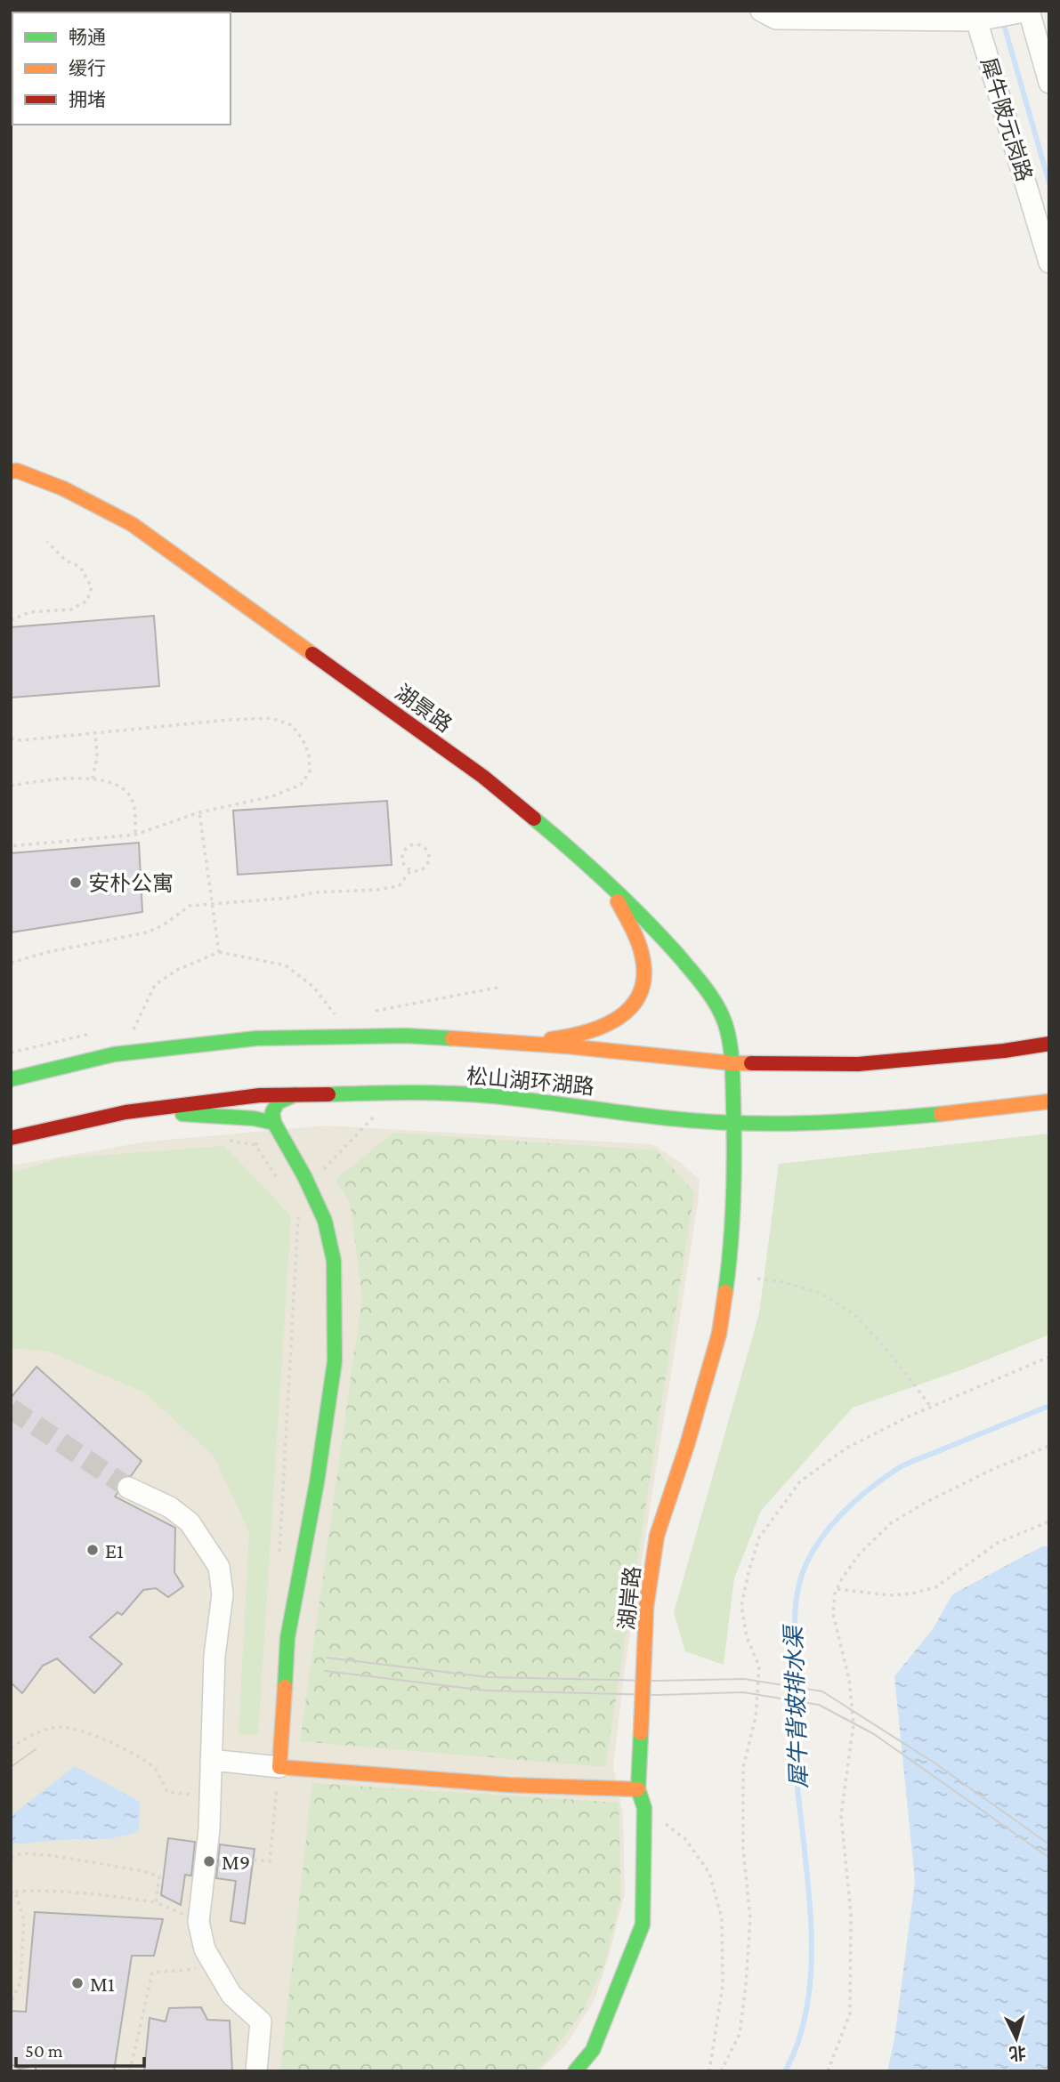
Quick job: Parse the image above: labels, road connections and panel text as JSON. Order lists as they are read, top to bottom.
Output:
{
  "streets": {
    "main road": ["湖景路", "松山湖环湖路", "湖岸路"],
    "street": ["犀牛陂元岗路"]
  },
  "crossings": [
    ["湖景路", "松山湖环湖路"],
    ["湖景路", "湖岸路"],
    ["松山湖环湖路", "湖岸路"]
  ],
  "water": ["犀牛背坡排水渠"],
  "places": [
    "安朴公寓",
    "E1",
    "M9",
    "M1"
  ],
  "legend": ["畅通", "缓行", "拥堵"],
  "scale_bar": "50 m",
  "north": "bottom"
}
